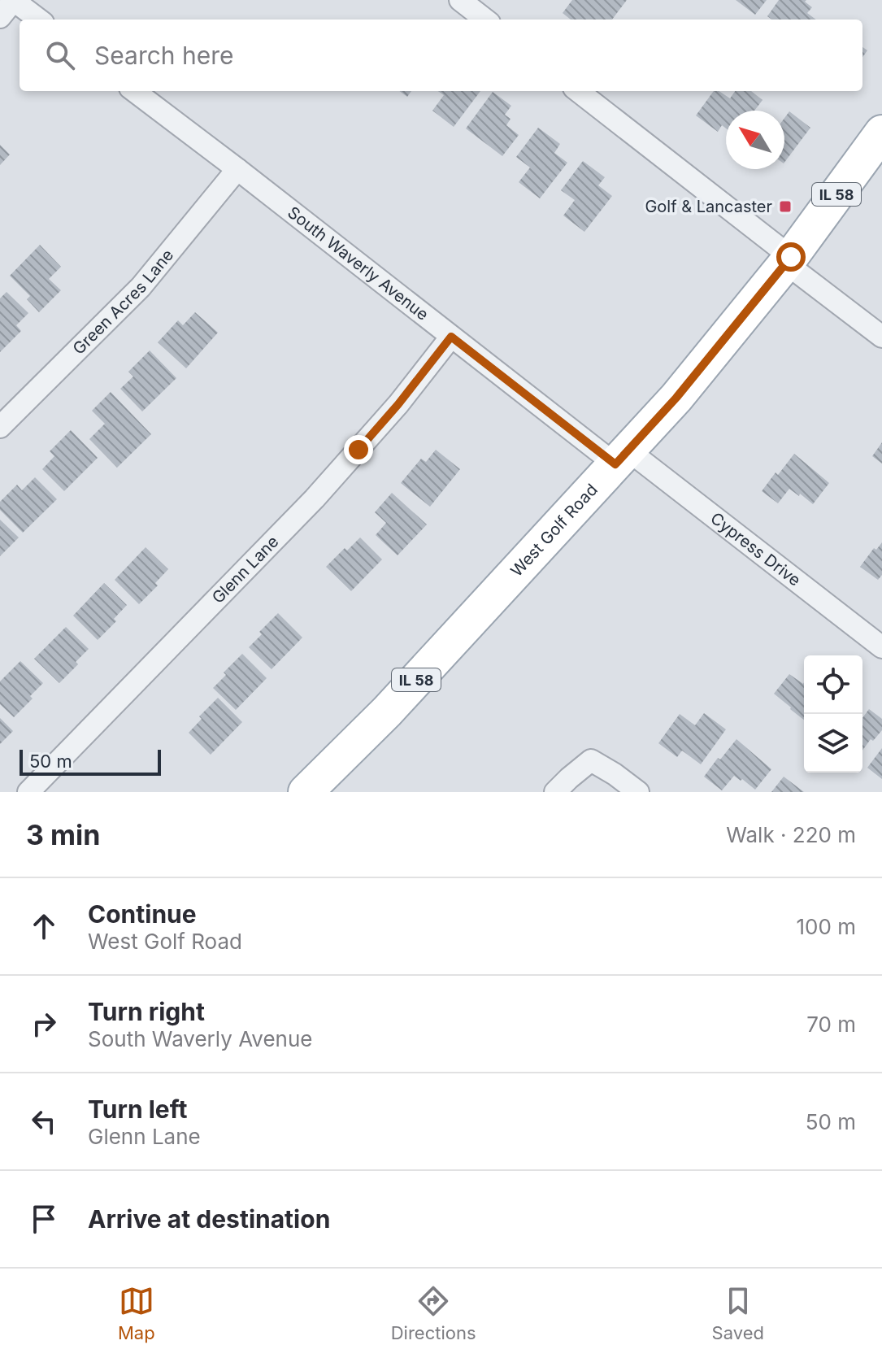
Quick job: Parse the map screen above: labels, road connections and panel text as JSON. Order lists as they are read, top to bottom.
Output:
{
  "streets": {
    "main road": ["IL 58", "West Golf Road"],
    "street": [
      "South Waverly Avenue",
      "Green Acres Lane",
      "Cypress Drive",
      "Glenn Lane"
    ]
  },
  "crossings": [
    ["South Waverly Avenue", "Green Acres Lane"],
    ["South Waverly Avenue", "West Golf Road"],
    ["South Waverly Avenue", "Cypress Drive"],
    ["South Waverly Avenue", "Glenn Lane"],
    ["West Golf Road", "Cypress Drive"]
  ],
  "places": {
    "transit": ["Golf & Lancaster"]
  },
  "scale_bar": "50 m",
  "north": "top left",
  "page": {
    "search": "Search here",
    "scale": "50 m",
    "heading": ["3 min", "Walk · 220 m"],
    "list": [
      ["Continue", "West Golf Road", "100 m"],
      ["Turn right", "South Waverly Avenue", "70 m"],
      ["Turn left", "Glenn Lane", "50 m"],
      "Arrive at destination"
    ],
    "nav": ["Map", "Directions", "Saved"]
  }
}
